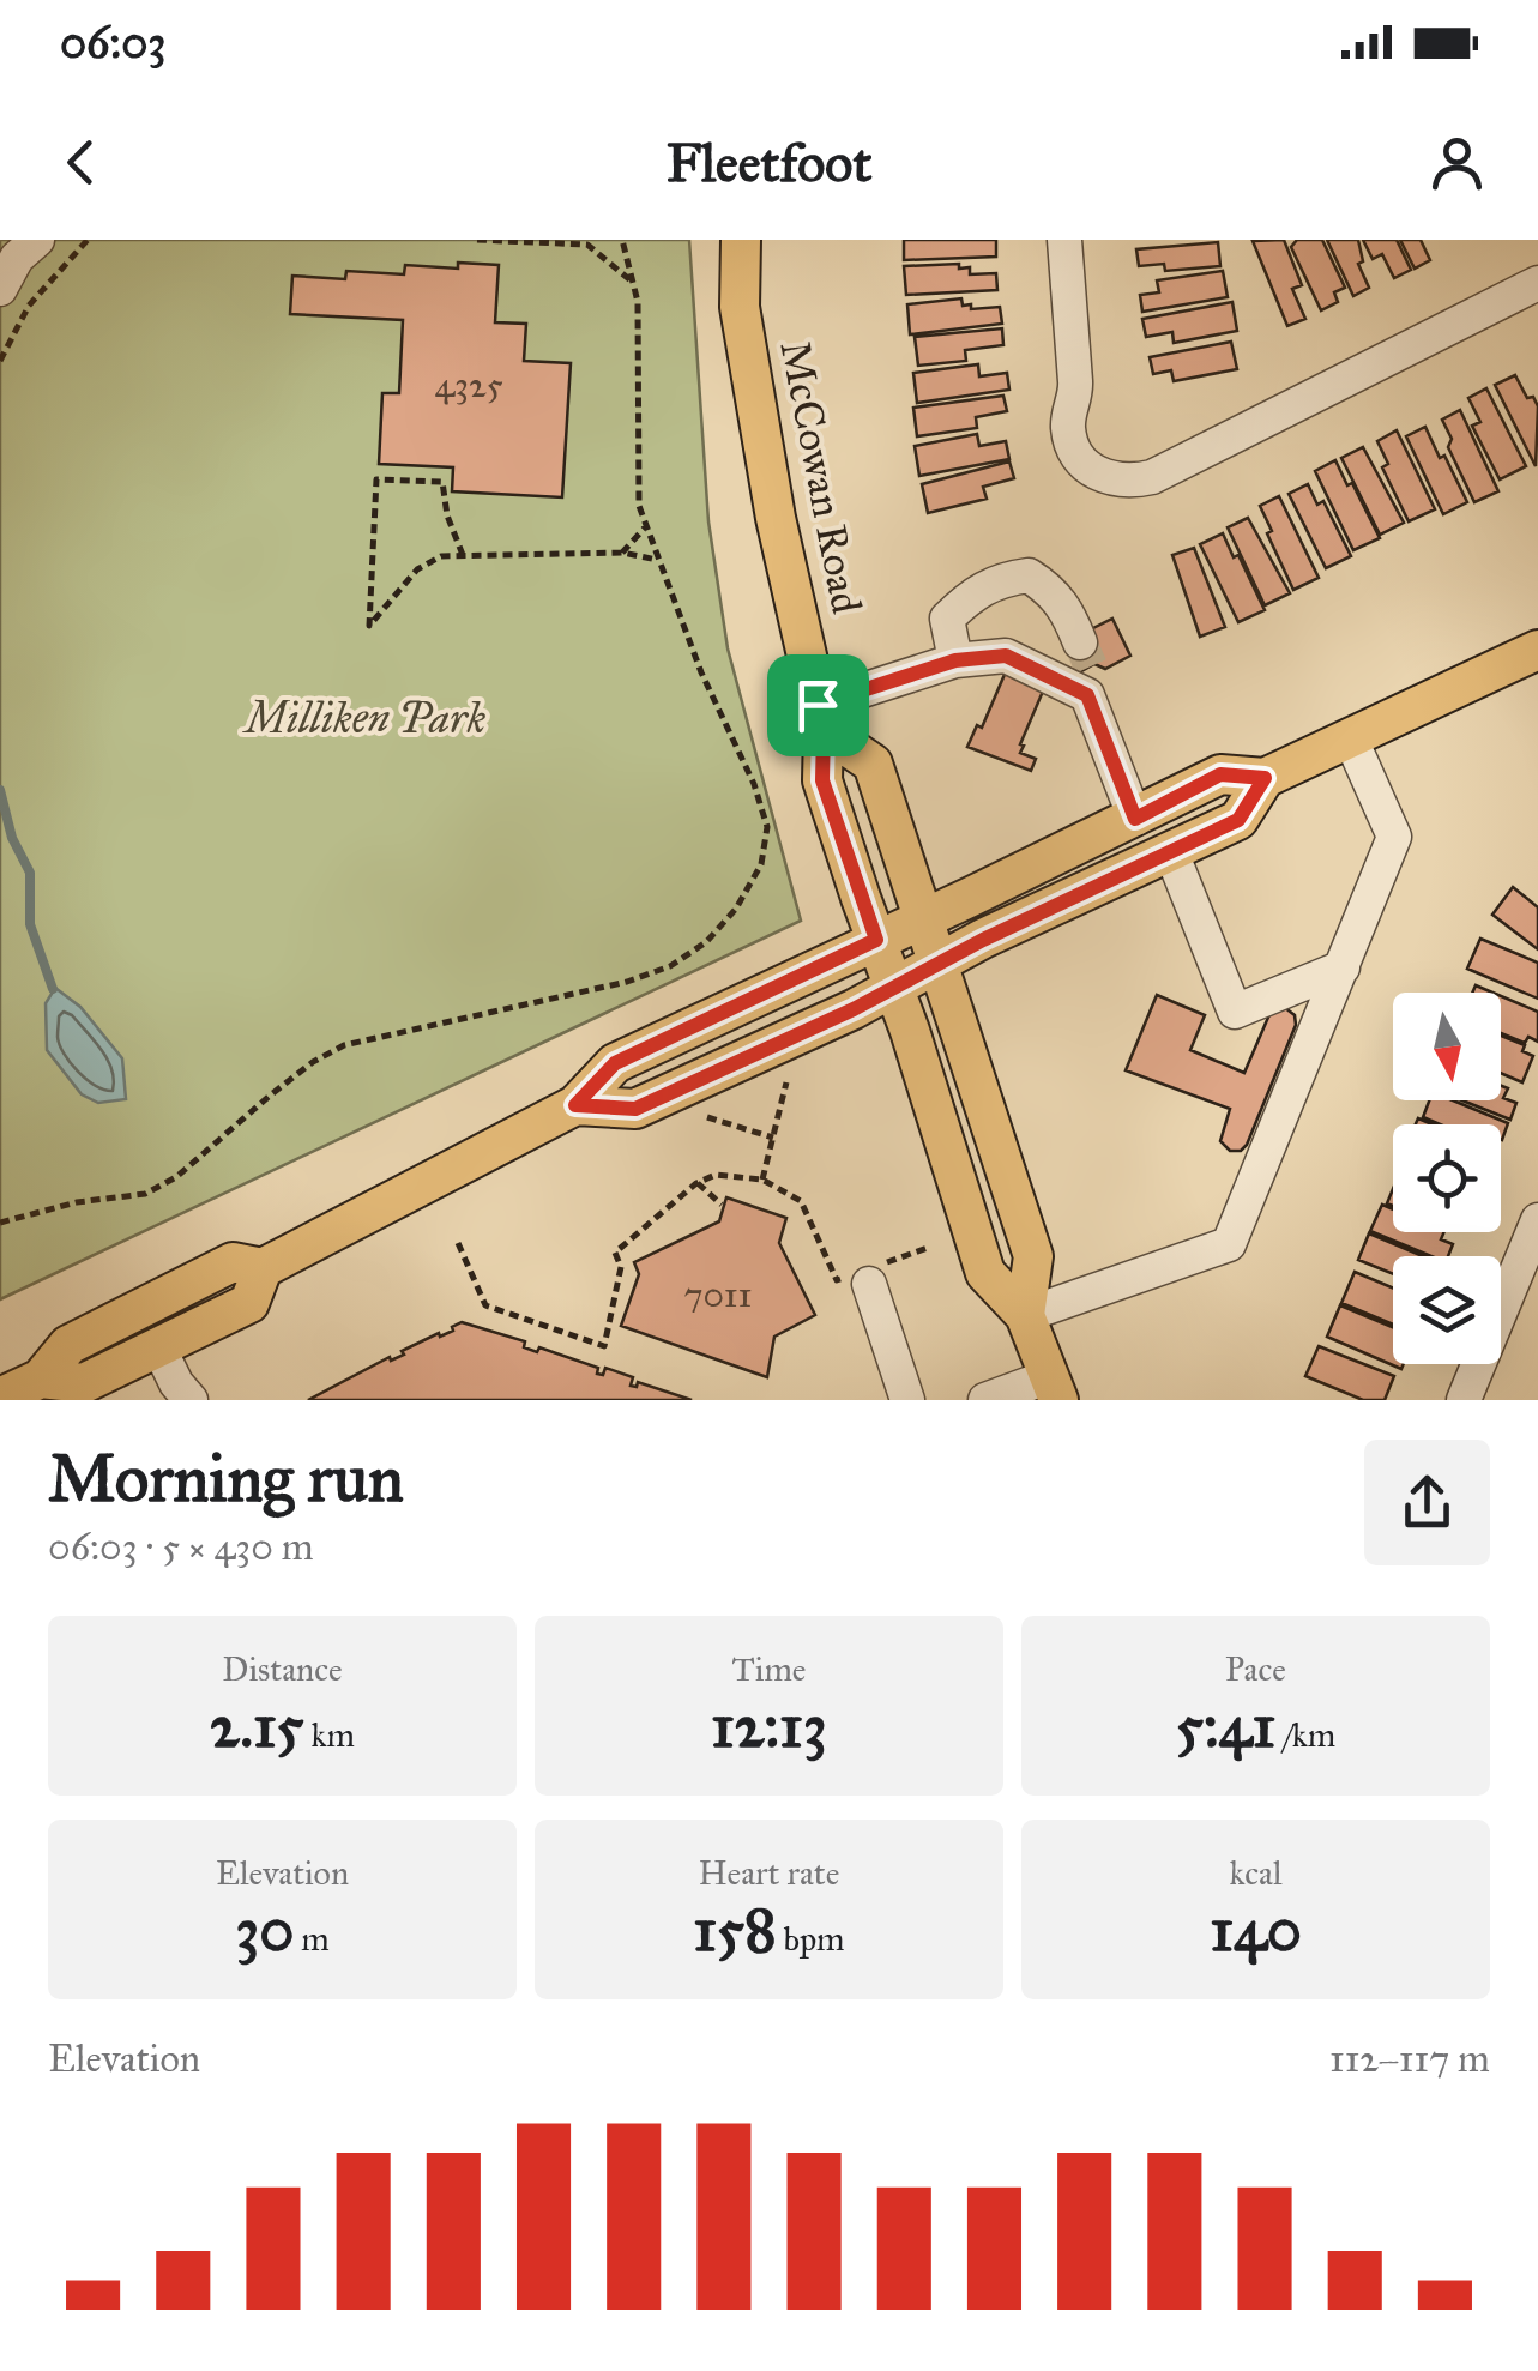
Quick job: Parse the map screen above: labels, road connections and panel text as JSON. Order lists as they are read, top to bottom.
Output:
{
  "streets": {
    "main road": ["McCowan Road"]
  },
  "parks": ["Milliken Park"],
  "house_numbers": ["4325", "7011"],
  "north": "bottom",
  "page": {
    "status": "06:03",
    "header": "Fleetfoot",
    "heading": ["Morning run", "06:03 · 5 × 430 m"],
    "stats": [
      ["Distance", "2.15 km"],
      ["Time", "12:13"],
      ["Pace", "5:41 /km"],
      ["Elevation", "30 m"],
      ["Heart rate", "158 bpm"],
      ["kcal", "140"]
    ],
    "chart": ["Elevation", "112–117 m"]
  }
}
